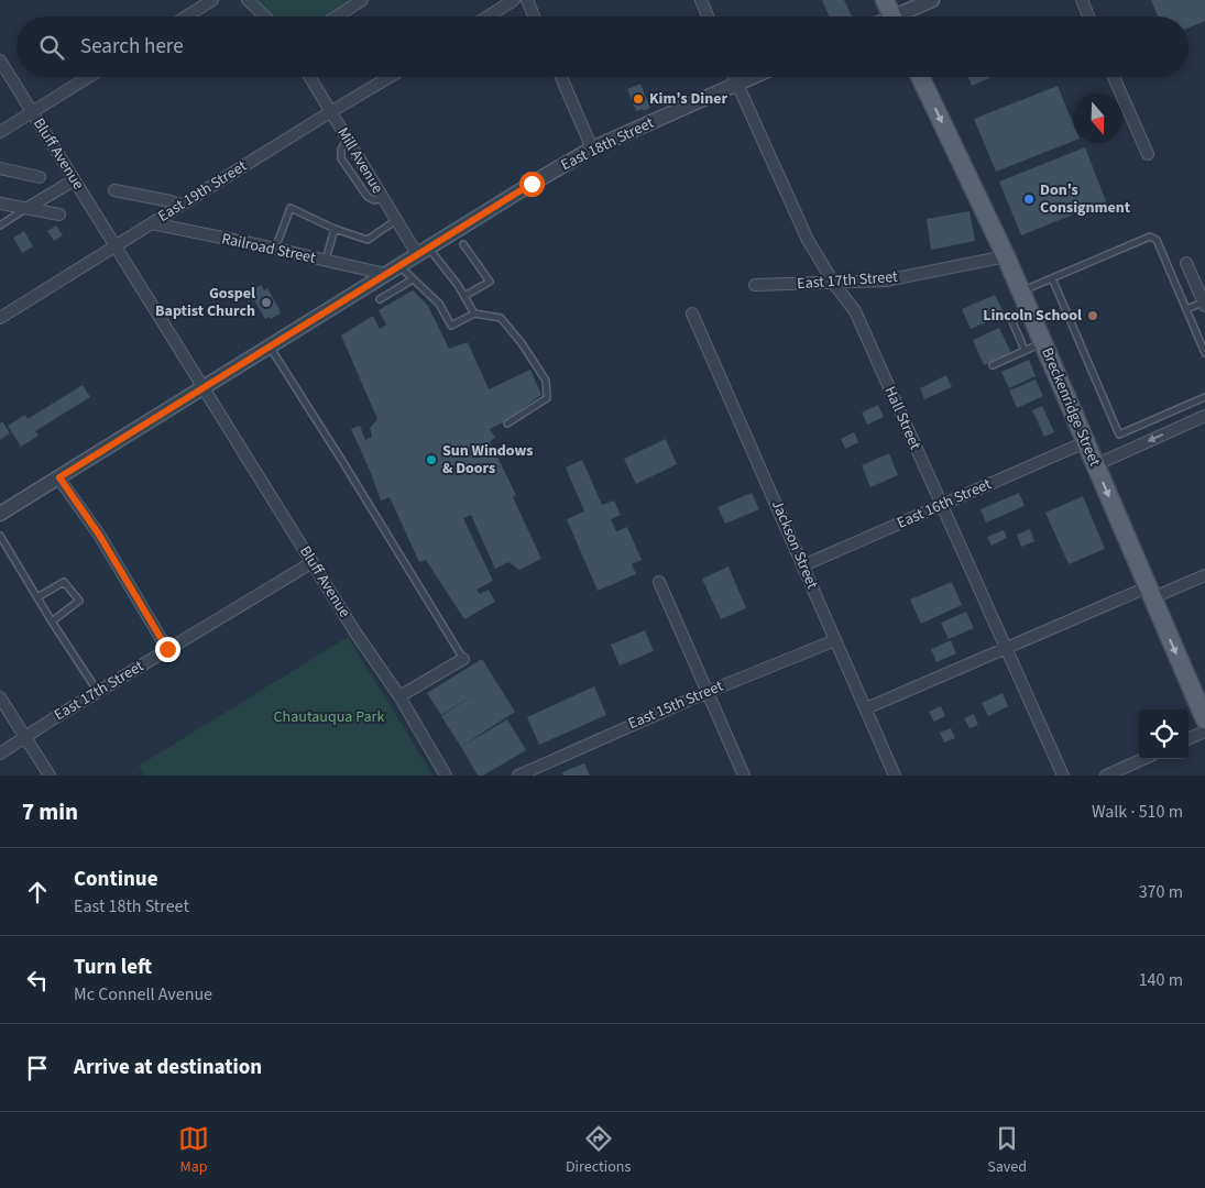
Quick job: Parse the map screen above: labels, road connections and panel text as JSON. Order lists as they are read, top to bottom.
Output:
{
  "streets": {
    "main road": ["Breckenridge Street"],
    "street": [
      "East 18th Street",
      "Bluff Avenue",
      "Mill Avenue",
      "East 19th Street",
      "Railroad Street",
      "East 17th Street",
      "Hall Street",
      "East 16th Street",
      "Jackson Street",
      "East 15th Street"
    ]
  },
  "crossings": [
    ["East 18th Street", "Bluff Avenue"],
    ["East 18th Street", "Mill Avenue"],
    ["East 18th Street", "Railroad Street"],
    ["East 18th Street", "Hall Street"],
    ["Bluff Avenue", "East 19th Street"],
    ["Bluff Avenue", "East 17th Street"],
    ["Mill Avenue", "East 19th Street"],
    ["East 19th Street", "Railroad Street"],
    ["East 17th Street", "Breckenridge Street"],
    ["East 17th Street", "Hall Street"],
    ["Breckenridge Street", "East 16th Street"],
    ["Hall Street", "East 16th Street"],
    ["East 16th Street", "Jackson Street"],
    ["Jackson Street", "East 15th Street"]
  ],
  "one_way": ["Breckenridge Street"],
  "parks": ["Chautauqua Park"],
  "places": [
    "Kim's Diner",
    "Don's Consignment",
    "Gospel Baptist Church",
    "Lincoln School",
    "Sun Windows & Doors"
  ],
  "north": "bottom",
  "page": {
    "search": "Search here",
    "heading": ["7 min", "Walk · 510 m"],
    "list": [
      ["Continue", "East 18th Street", "370 m"],
      ["Turn left", "Mc Connell Avenue", "140 m"],
      "Arrive at destination"
    ],
    "nav": ["Map", "Directions", "Saved"]
  }
}
